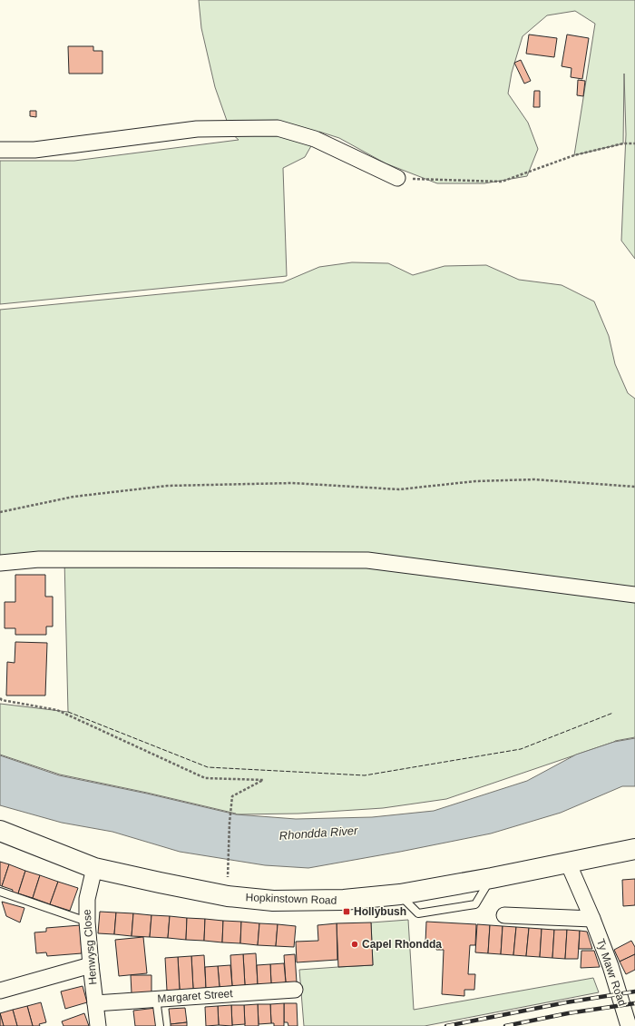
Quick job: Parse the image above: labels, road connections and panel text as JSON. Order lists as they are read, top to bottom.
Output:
{
  "streets": {
    "main road": ["Hopkinstown Road"],
    "street": ["Henwysg Close", "Ty Mawr Road", "Margaret Street"]
  },
  "crossings": [
    ["Hopkinstown Road", "Henwysg Close"],
    ["Hopkinstown Road", "Ty Mawr Road"],
    ["Henwysg Close", "Margaret Street"]
  ],
  "water": ["Rhondda River"],
  "places": {
    "transit": ["Hollybush"],
    "other": ["Capel Rhondda"]
  }
}
